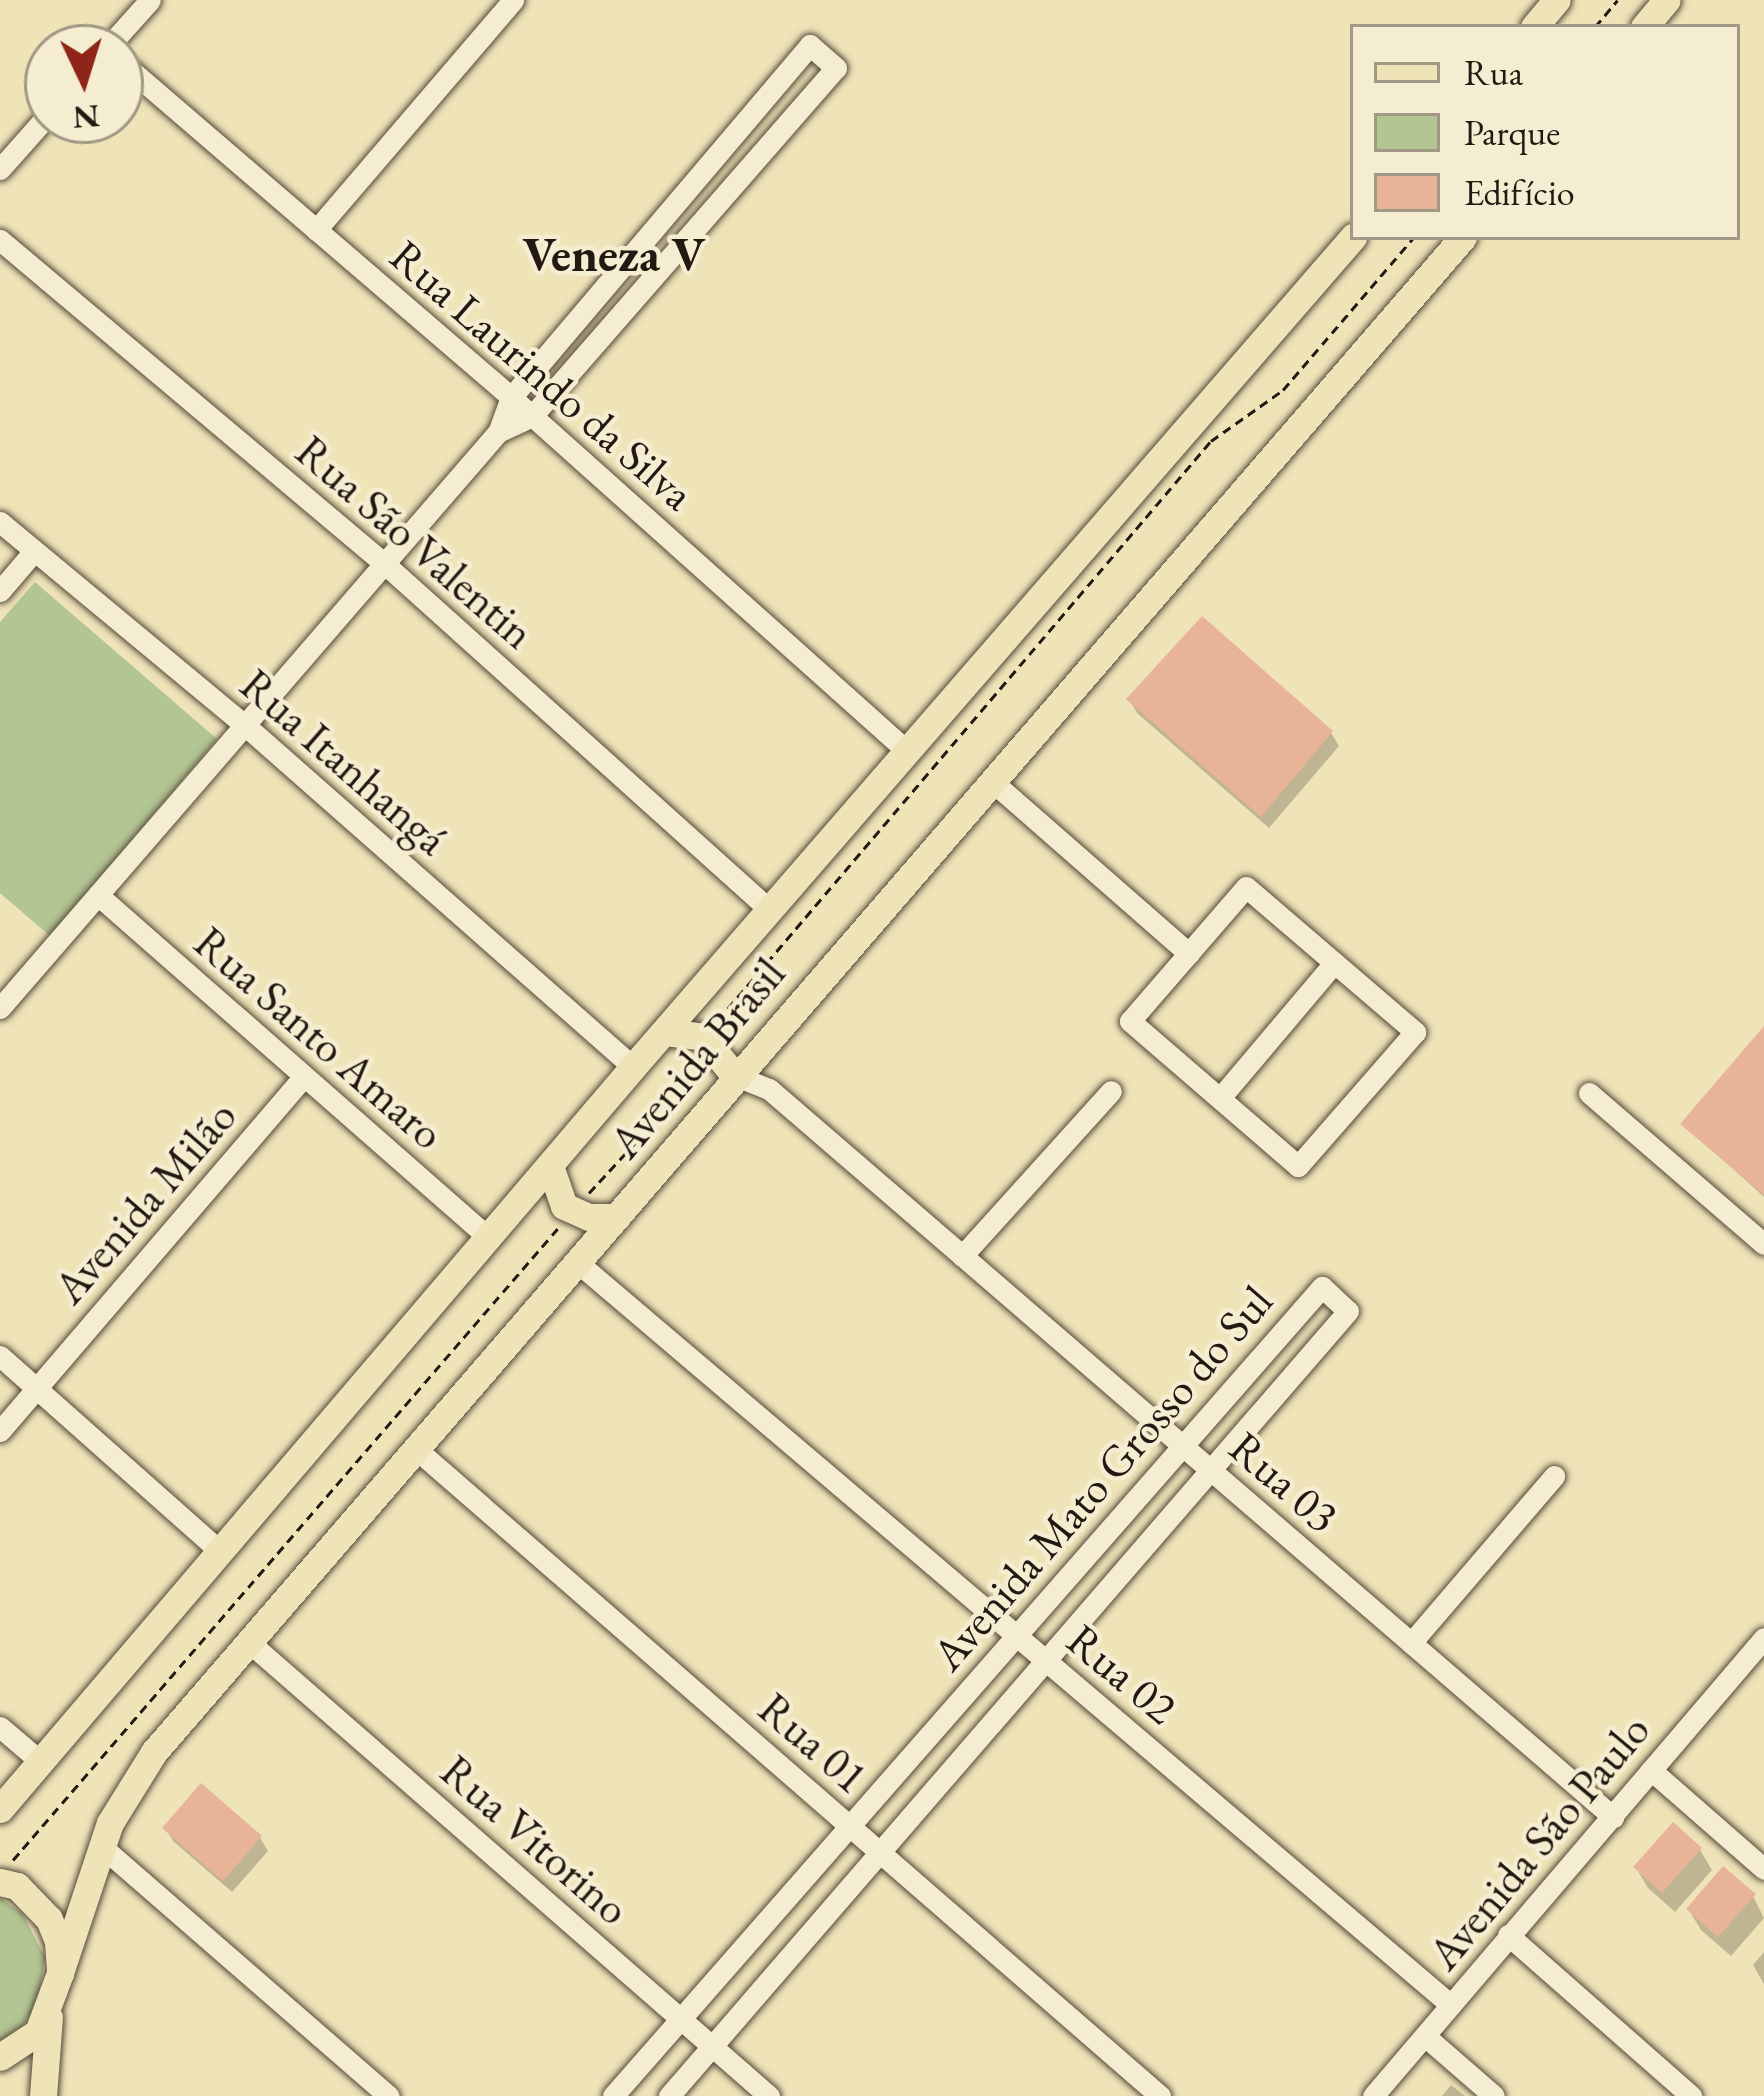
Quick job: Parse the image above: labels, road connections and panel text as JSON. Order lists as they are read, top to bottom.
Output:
{
  "streets": {
    "main road": ["Avenida Brasil"],
    "street": [
      "Rua Laurindo da Silva",
      "Rua São Valentin",
      "Rua Itanhangá",
      "Rua Santo Amaro",
      "Avenida Milão",
      "Avenida Mato Grosso do Sul",
      "Rua 03",
      "Rua 02",
      "Rua 01",
      "Rua Vitorino",
      "Avenida São Paulo"
    ]
  },
  "crossings": [
    ["Rua Laurindo da Silva", "Avenida Brasil"],
    ["Rua São Valentin", "Avenida Brasil"],
    ["Rua Itanhangá", "Avenida Brasil"],
    ["Rua Santo Amaro", "Avenida Brasil"],
    ["Rua Santo Amaro", "Avenida Milão"],
    ["Avenida Brasil", "Rua 03"],
    ["Avenida Brasil", "Rua 02"],
    ["Avenida Brasil", "Rua 01"],
    ["Avenida Brasil", "Rua Vitorino"],
    ["Avenida Mato Grosso do Sul", "Rua 03"],
    ["Avenida Mato Grosso do Sul", "Rua 02"],
    ["Avenida Mato Grosso do Sul", "Rua 01"],
    ["Avenida Mato Grosso do Sul", "Rua Vitorino"],
    ["Rua 03", "Avenida São Paulo"],
    ["Rua 02", "Avenida São Paulo"]
  ],
  "districts": ["Veneza V"],
  "legend": ["Rua", "Parque", "Edifício"],
  "north": "bottom"
}
